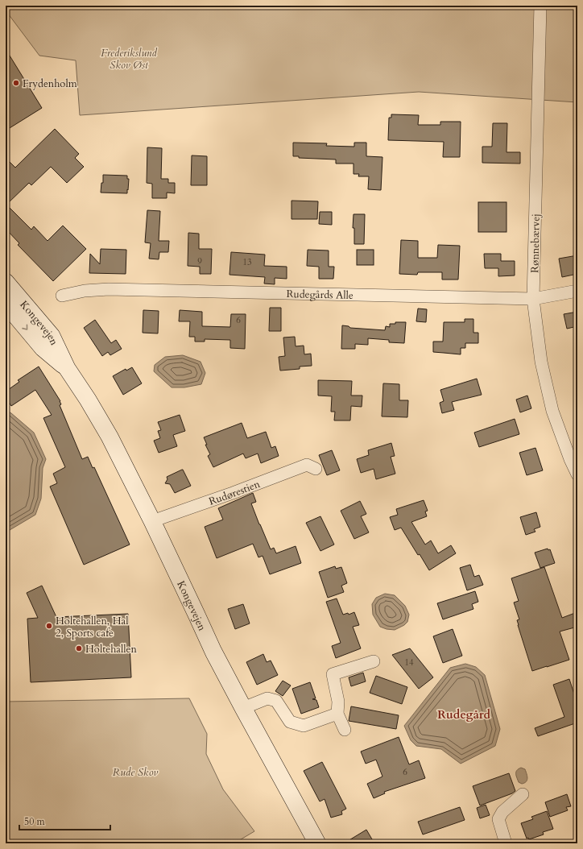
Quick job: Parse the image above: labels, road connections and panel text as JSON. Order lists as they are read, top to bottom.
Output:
{
  "streets": {
    "main road": ["Kongevejen"],
    "street": ["Rønnebærvej", "Rudegårds Alle", "Rudørestien"]
  },
  "crossings": [
    ["Rønnebærvej", "Rudegårds Alle"],
    ["Kongevejen", "Rudørestien"]
  ],
  "districts": ["Rudegård"],
  "parks": ["Frederikslund Skov Øst", "Rude Skov"],
  "places": ["Frydenholm", "Holtehallen, Hal 2, Sports cafe", "Holtehallen"],
  "house_numbers": [
    "9",
    "13",
    "6",
    "14",
    "6"
  ],
  "scale_bar": "50 m"
}
